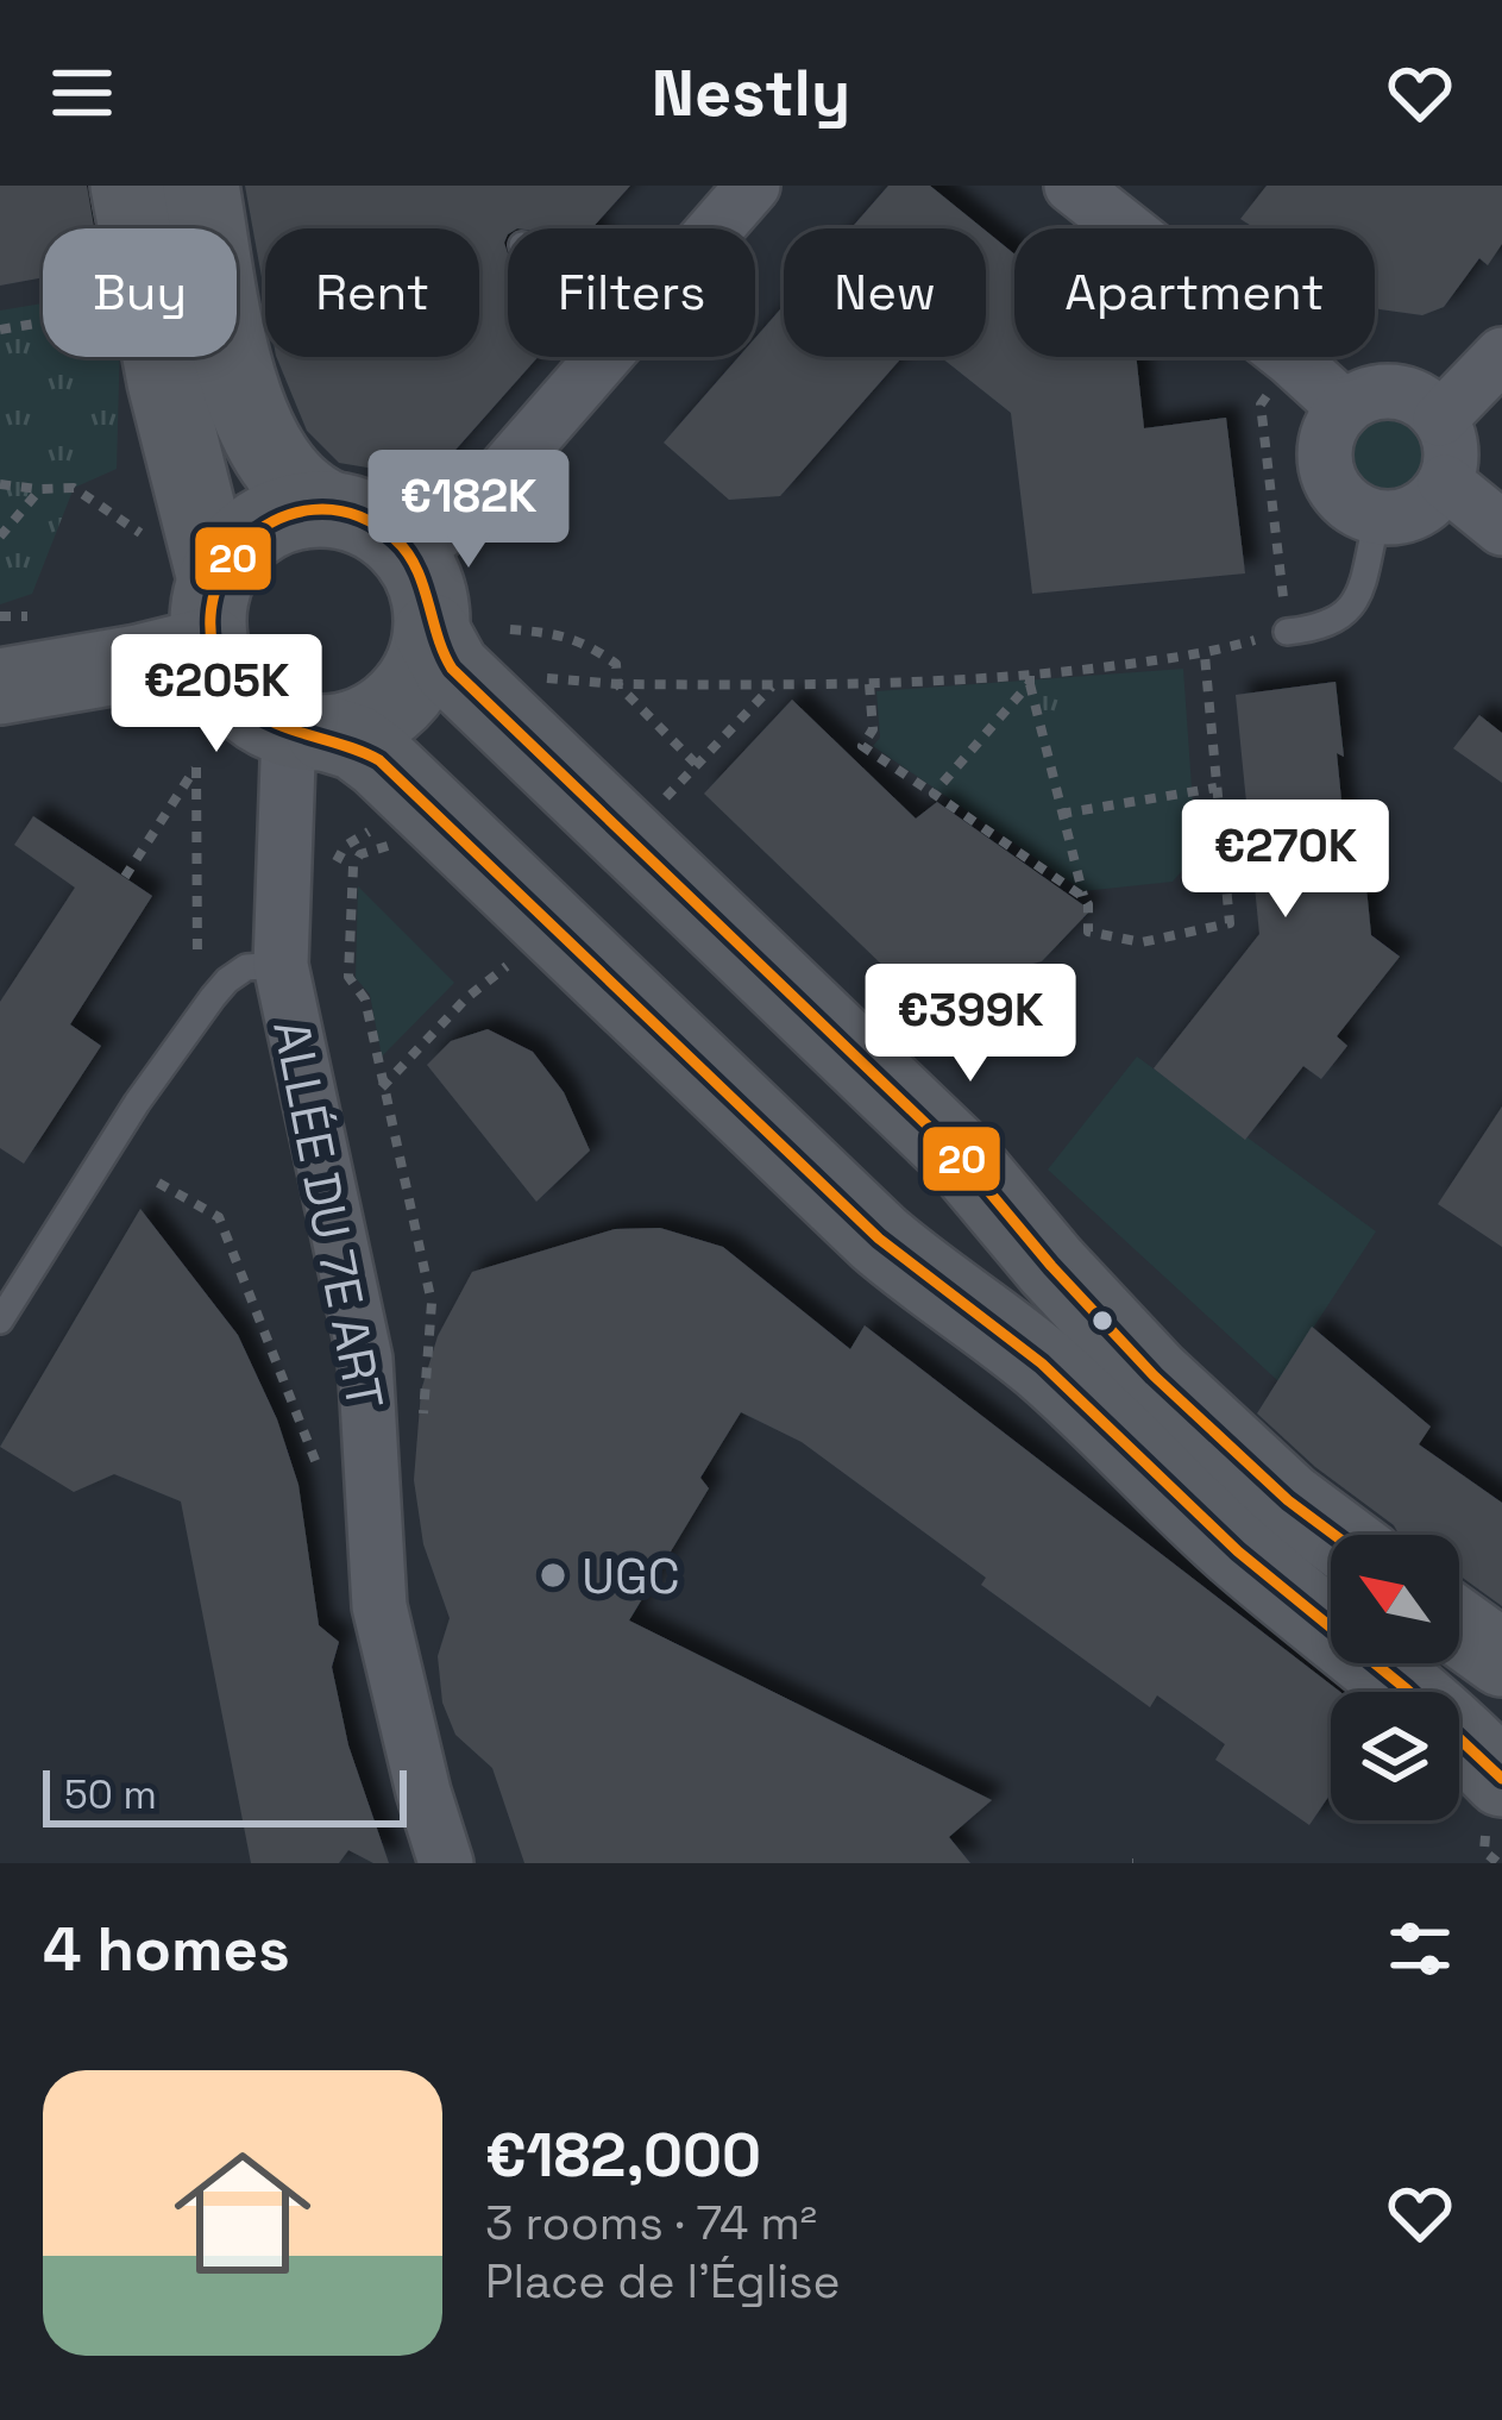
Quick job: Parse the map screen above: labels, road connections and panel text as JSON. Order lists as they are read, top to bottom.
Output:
{
  "streets": {
    "street": ["ALLÉE DU 7E ART"]
  },
  "places": ["UGC"],
  "lines": ["transit line 20"],
  "scale_bar": "50 m",
  "north": "top left",
  "page": {
    "header": "Nestly",
    "chip": [
      "Buy",
      "Rent",
      "Filters",
      "New",
      "Apartment"
    ],
    "price": [
      "€182K",
      "€205K",
      "€270K",
      "€399K"
    ],
    "scale": "50 m",
    "heading": "4 homes",
    "list": [
      {
        "name": "€182,000",
        "note": "3 rooms · 74 m² · Place de l'Église"
      }
    ]
  }
}
